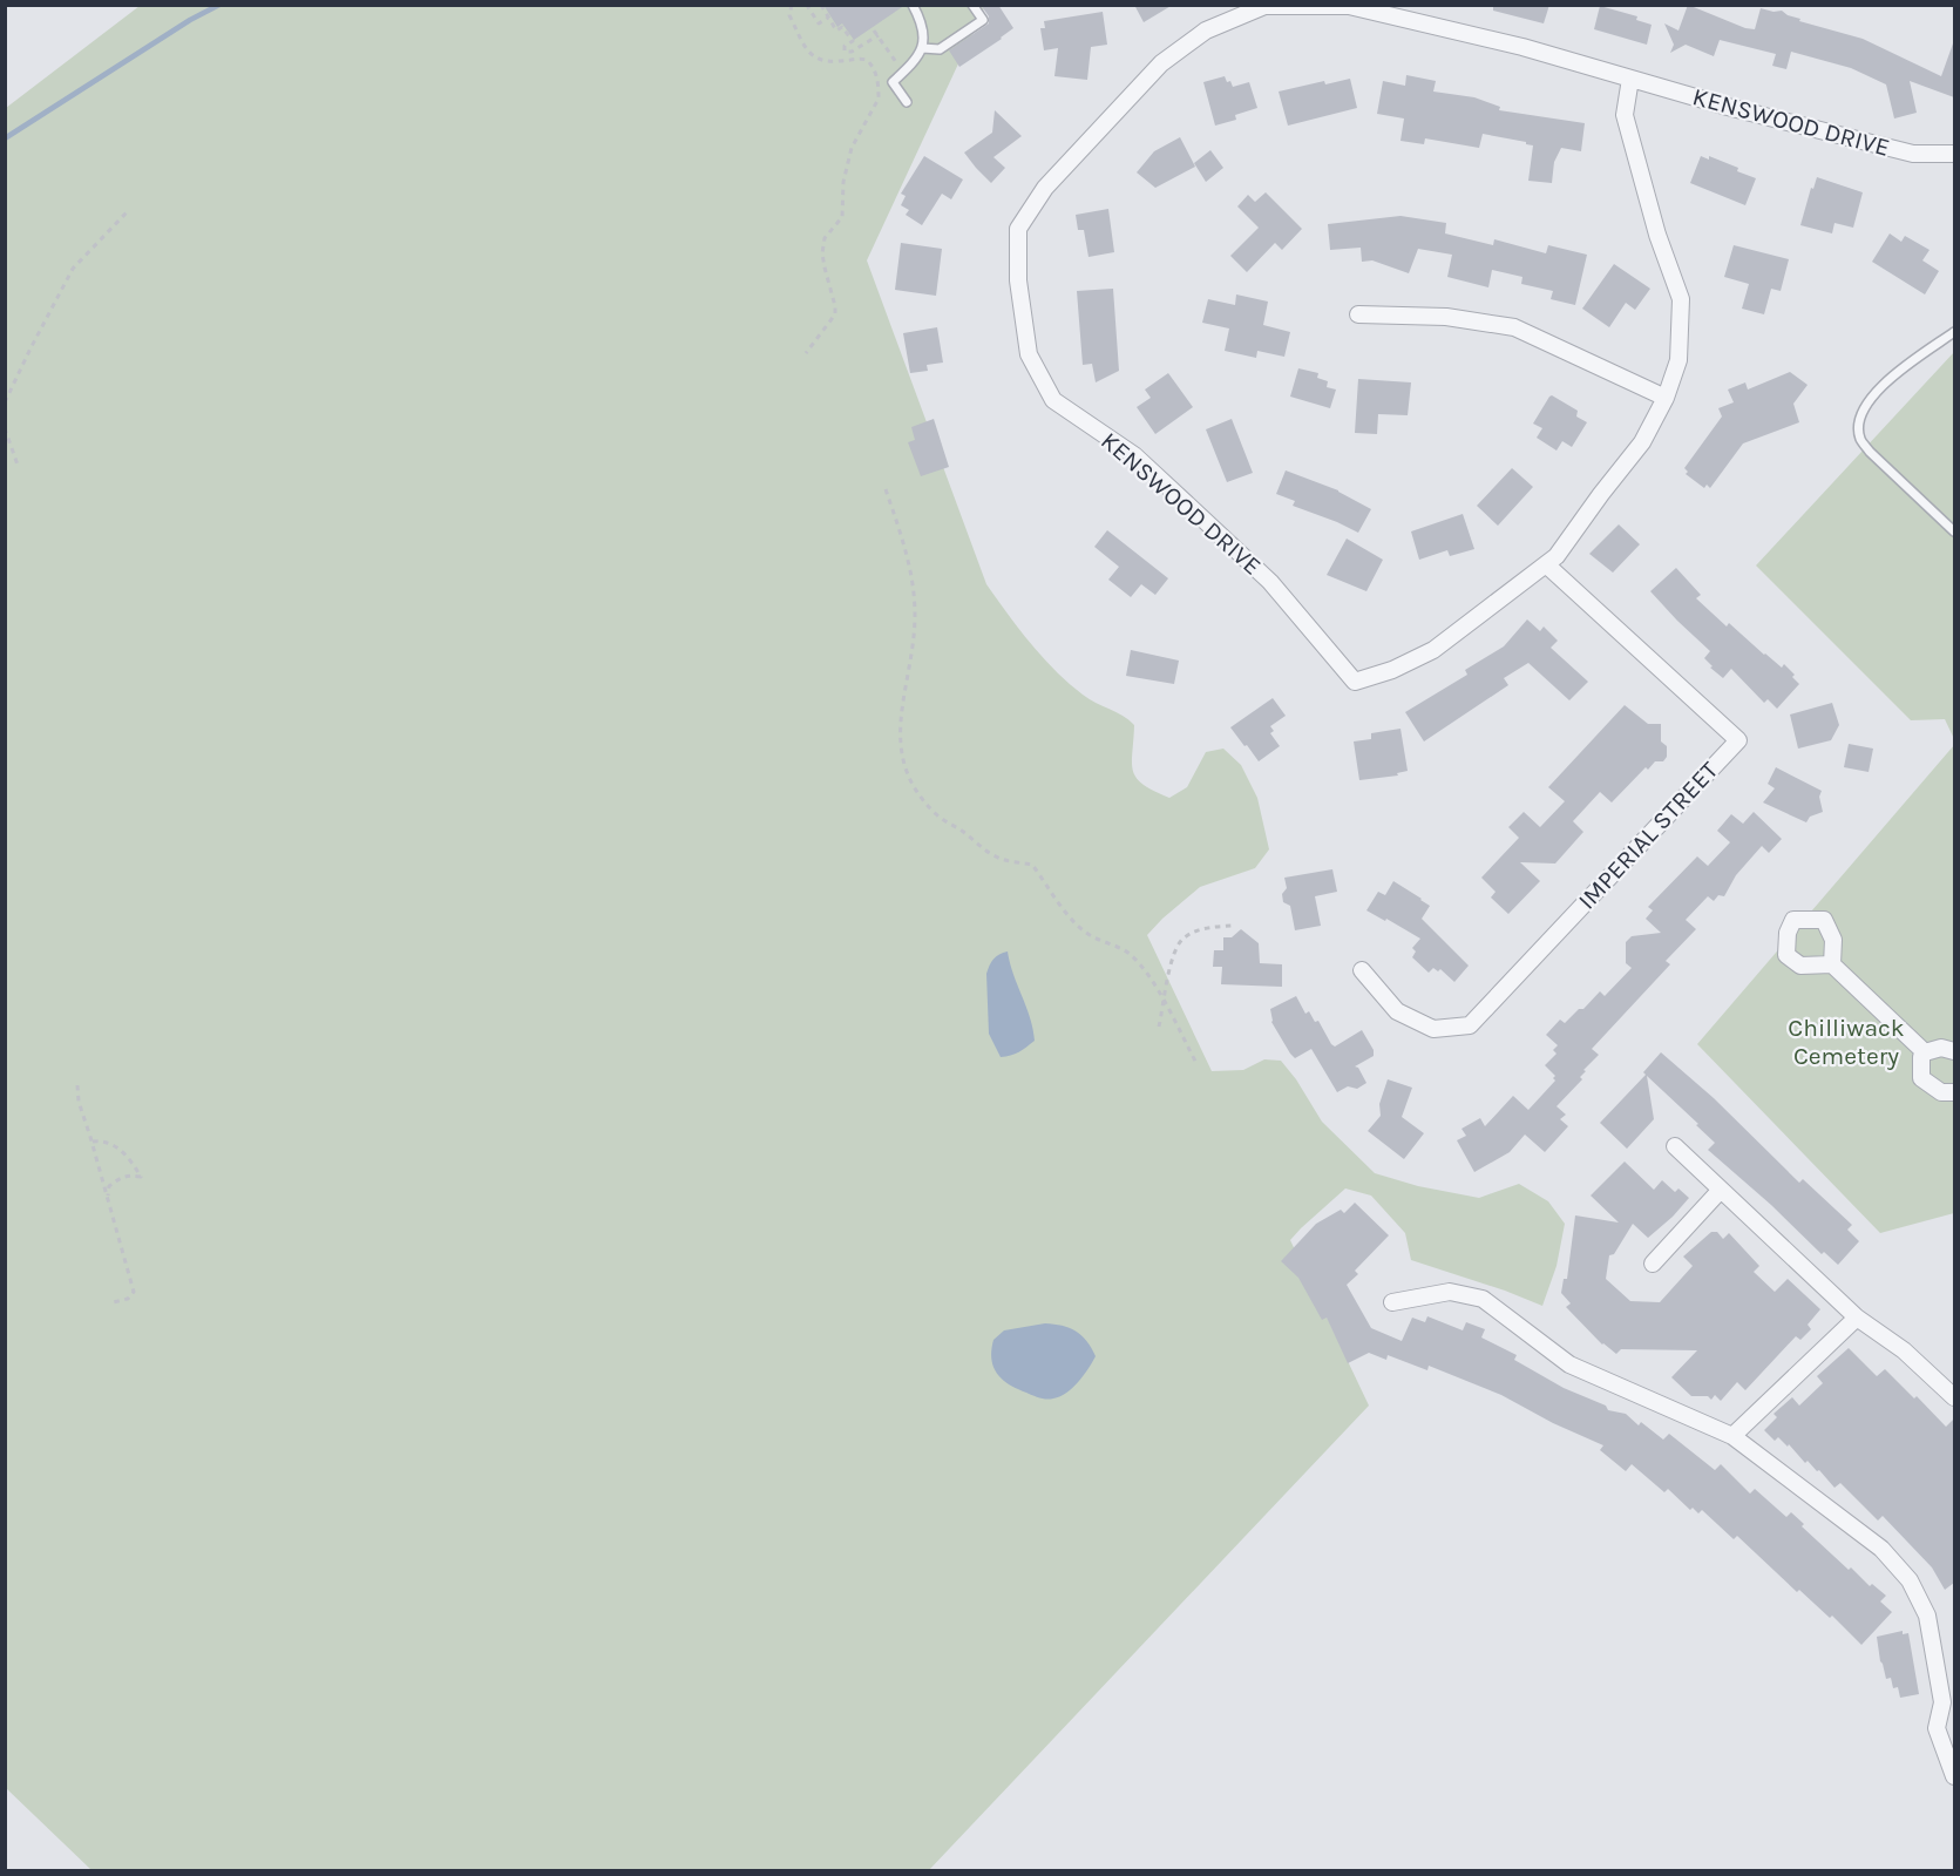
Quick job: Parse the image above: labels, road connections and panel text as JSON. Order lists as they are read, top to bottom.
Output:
{
  "streets": {
    "street": ["KENSWOOD DRIVE", "IMPERIAL STREET"]
  },
  "crossings": [
    ["KENSWOOD DRIVE", "IMPERIAL STREET"]
  ],
  "parks": ["Chilliwack Cemetery"]
}
